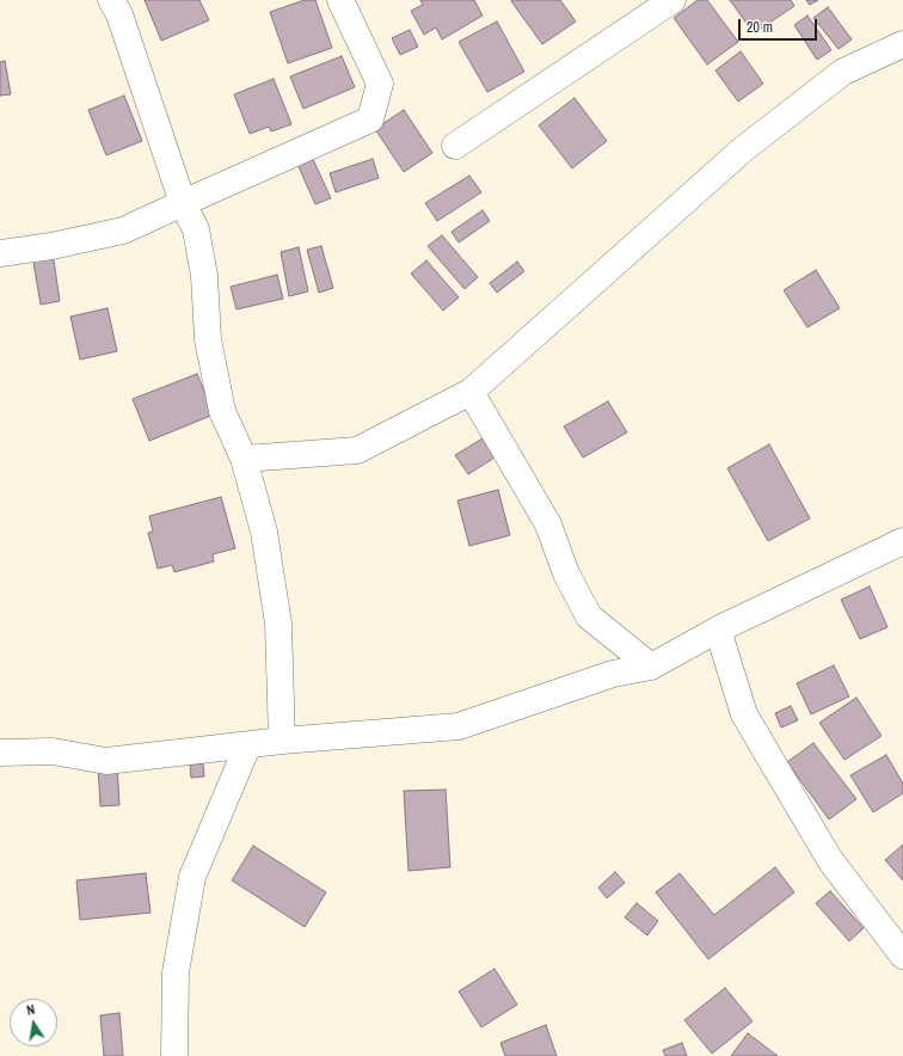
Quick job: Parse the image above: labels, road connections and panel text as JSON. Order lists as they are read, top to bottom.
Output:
{
  "scale_bar": "20 m",
  "north": "top"
}
